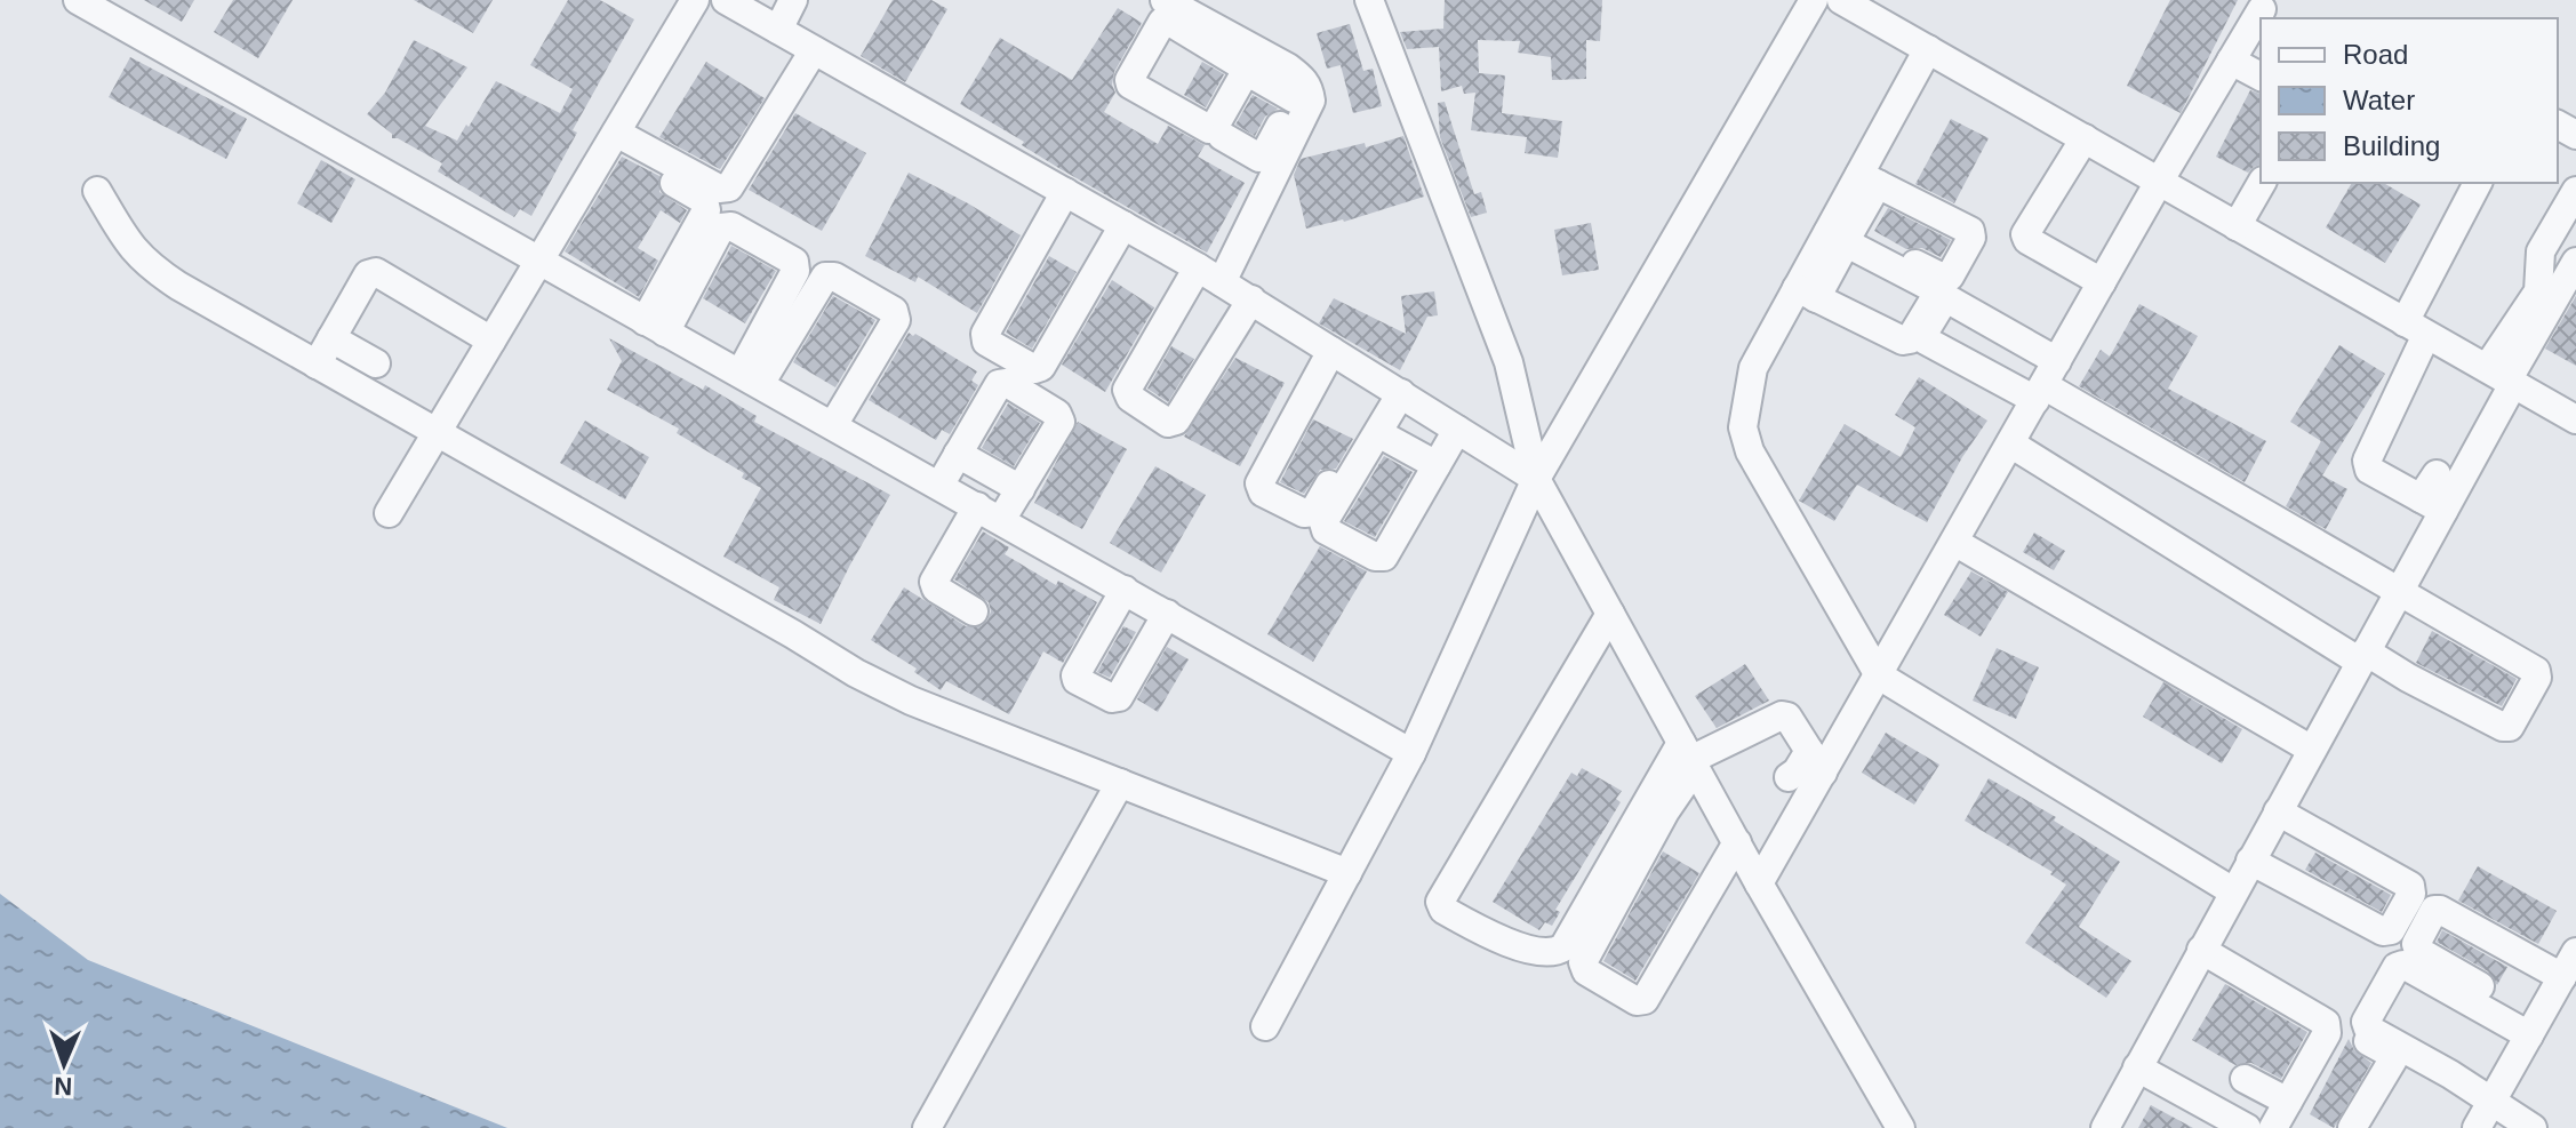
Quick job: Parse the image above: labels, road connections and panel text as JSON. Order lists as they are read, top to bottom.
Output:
{
  "legend": ["Road", "Water", "Building"],
  "north": "bottom"
}
